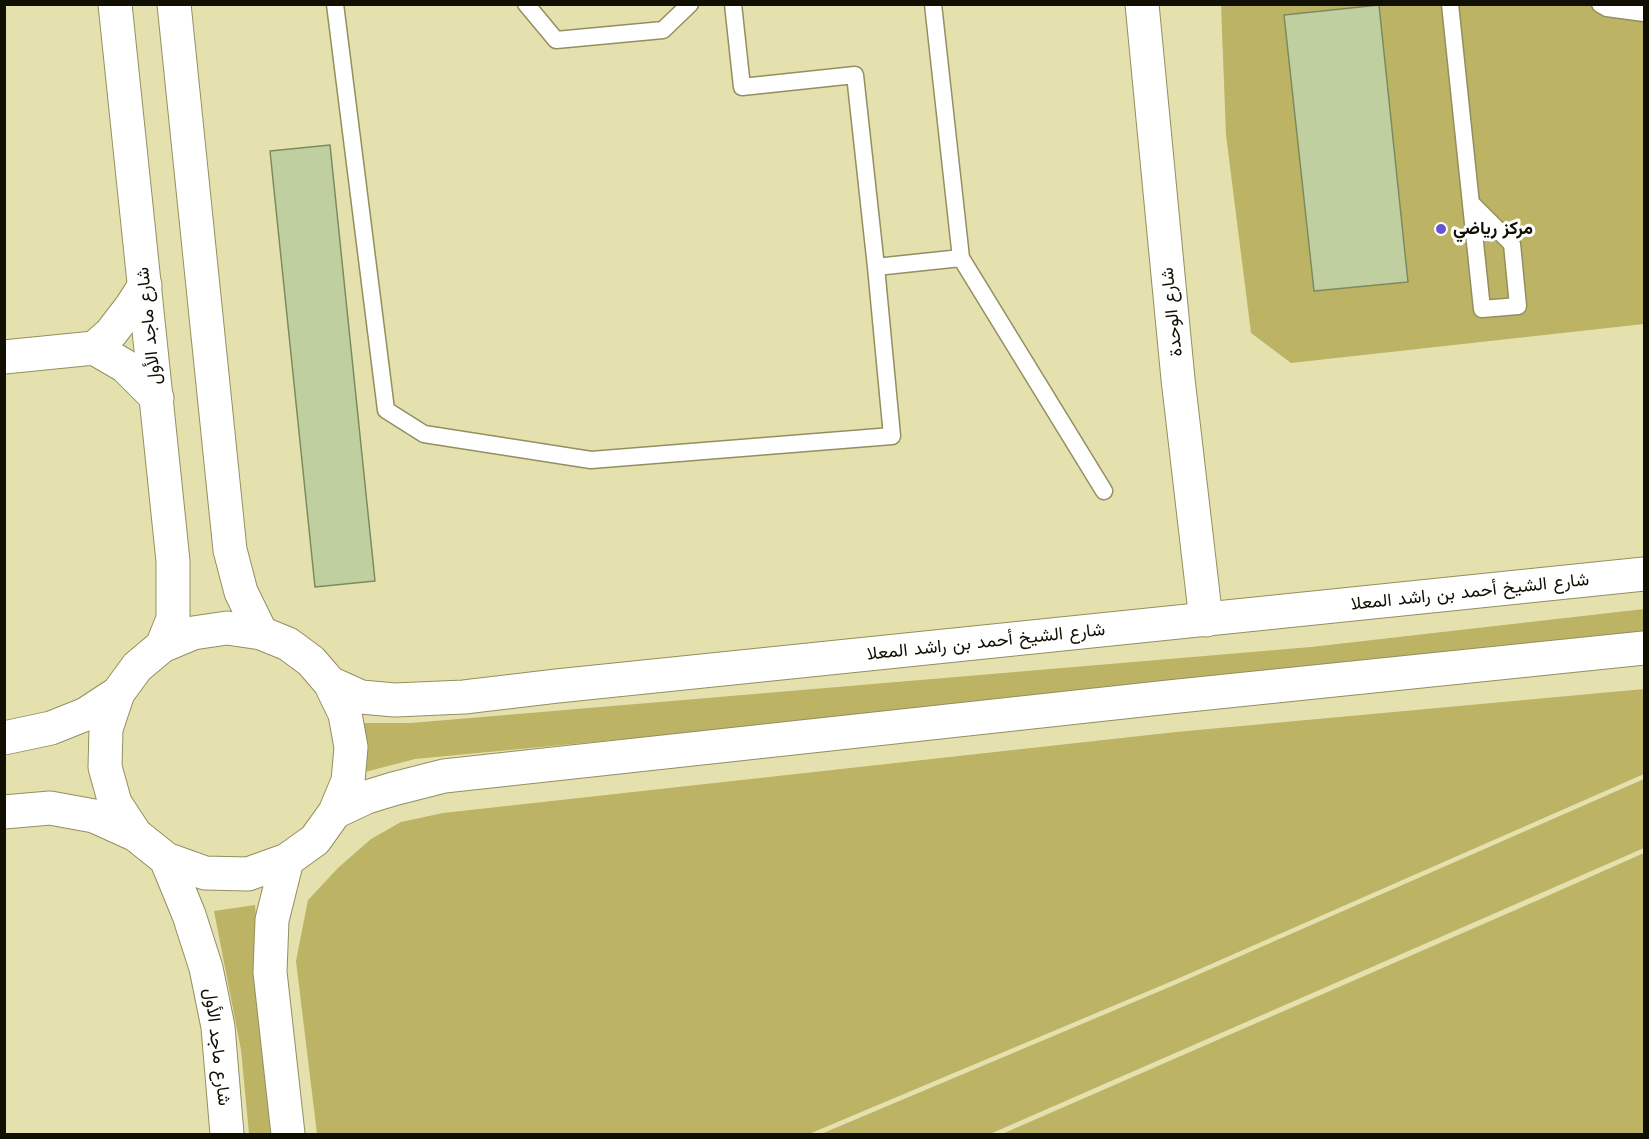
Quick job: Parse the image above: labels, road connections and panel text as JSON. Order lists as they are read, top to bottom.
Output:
{
  "streets": {
    "street": ["شارع الوحدة", "شارع ماجد الأول", "شارع الشيخ أحمد بن راشد المعلا"]
  },
  "crossings": [
    ["شارع الوحدة", "شارع الشيخ أحمد بن راشد المعلا"]
  ],
  "places": ["مركز رياضي"]
}
